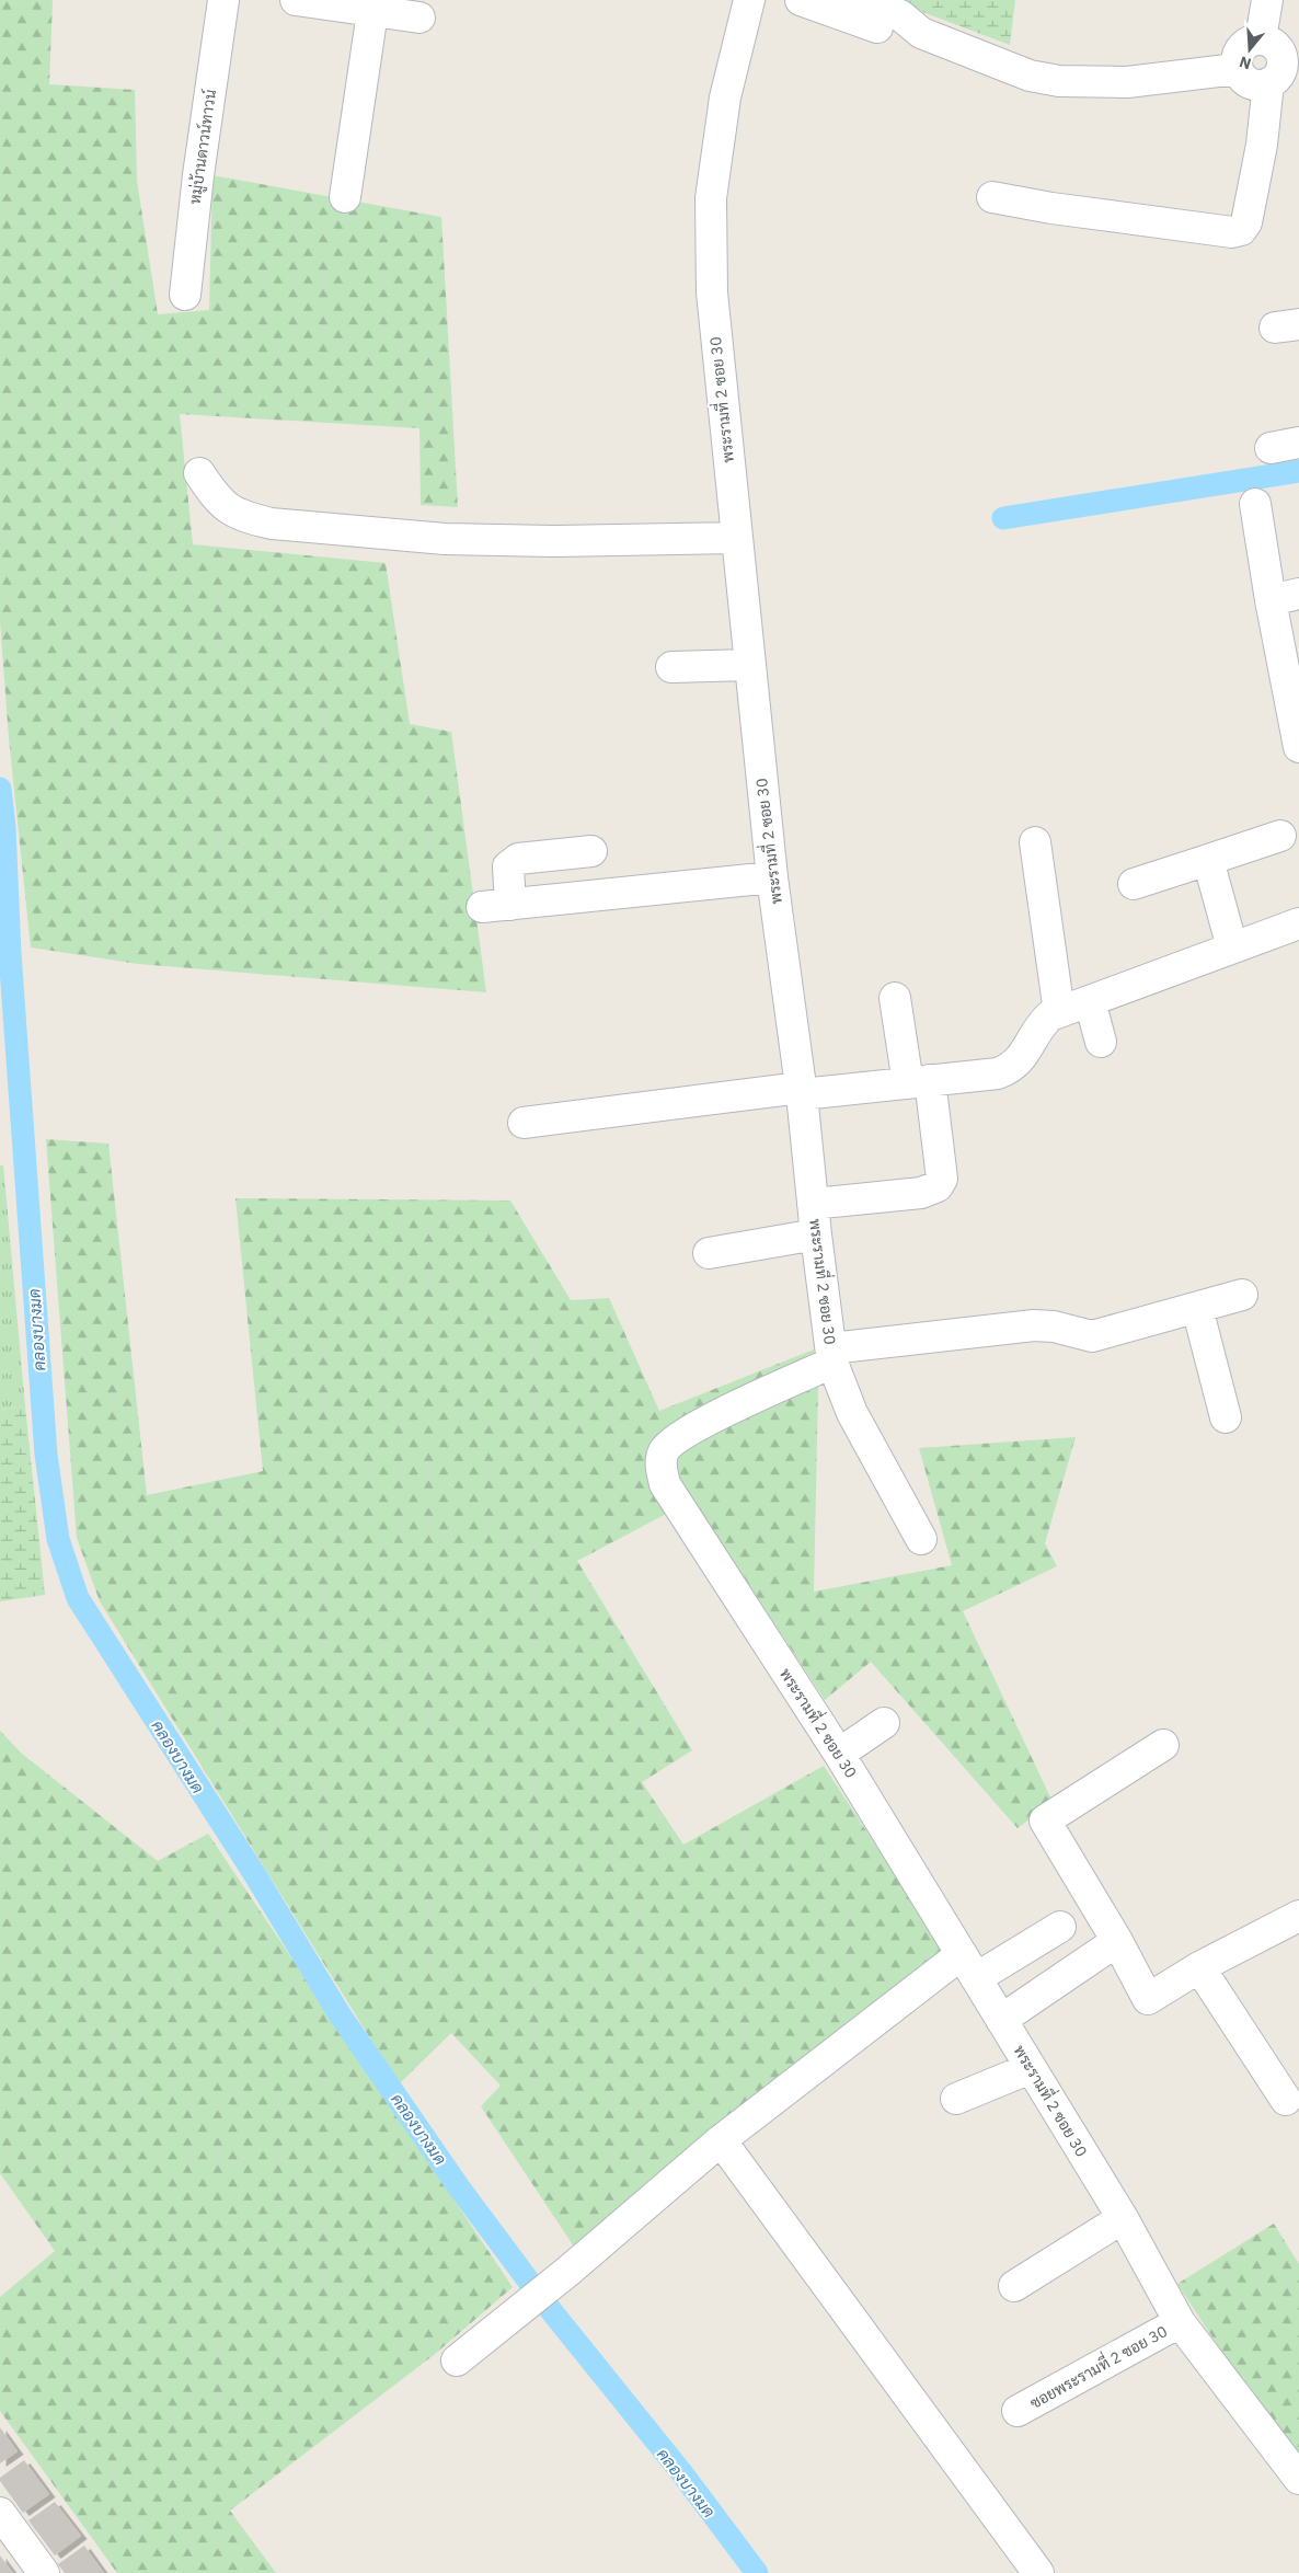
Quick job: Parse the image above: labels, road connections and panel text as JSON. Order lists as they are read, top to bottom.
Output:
{
  "streets": {
    "street": ["หมู่บ้านดาวน์ทาวน์", "พระรามที่ 2 ซอย 30", "ซอยพระรามที่ 2 ซอย 30"]
  },
  "crossings": [
    ["พระรามที่ 2 ซอย 30", "ซอยพระรามที่ 2 ซอย 30"]
  ],
  "water": ["คลองบางมด"],
  "north": "bottom"
}
